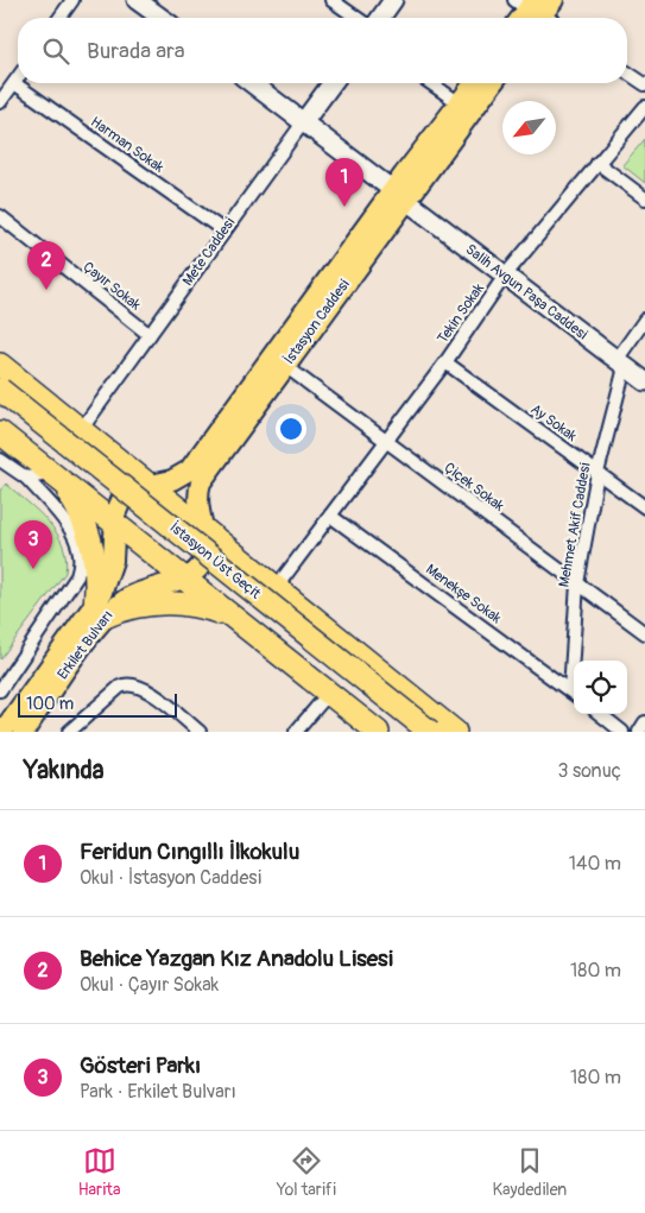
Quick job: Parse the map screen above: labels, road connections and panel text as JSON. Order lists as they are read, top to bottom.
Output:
{
  "streets": {
    "highway": ["İstasyon Üst Geçit"],
    "main road": ["İstasyon Caddesi", "Erkilet Bulvarı"],
    "street": [
      "Harman Sokak",
      "Mete Caddesi",
      "Çayır Sokak",
      "Salih Avgun Paşa Caddesi",
      "Tekin Sokak",
      "Ay Sokak",
      "Çiçek Sokak",
      "Mehmet Akif Caddesi",
      "Menekşe Sokak"
    ]
  },
  "crossings": [
    ["Harman Sokak", "Mete Caddesi"],
    ["Mete Caddesi", "Çayır Sokak"],
    ["Mete Caddesi", "Salih Avgun Paşa Caddesi"],
    ["Salih Avgun Paşa Caddesi", "Tekin Sokak"],
    ["Salih Avgun Paşa Caddesi", "İstasyon Caddesi"],
    ["Salih Avgun Paşa Caddesi", "Mehmet Akif Caddesi"],
    ["Tekin Sokak", "Ay Sokak"],
    ["Tekin Sokak", "Çiçek Sokak"],
    ["Tekin Sokak", "Menekşe Sokak"],
    ["İstasyon Caddesi", "Çiçek Sokak"],
    ["İstasyon Caddesi", "Erkilet Bulvarı"],
    ["Ay Sokak", "Mehmet Akif Caddesi"],
    ["Çiçek Sokak", "Mehmet Akif Caddesi"]
  ],
  "scale_bar": "100 m",
  "north": "bottom left",
  "page": {
    "search": "Burada ara",
    "pins": ["1", "2", "3"],
    "scale": "100 m",
    "heading": ["Yakında", "3 sonuç"],
    "list": [
      {
        "mark": "1",
        "name": "Feridun Cıngıllı İlkokulu",
        "note": "Okul · İstasyon Caddesi",
        "value": "140 m"
      },
      {
        "mark": "2",
        "name": "Behice Yazgan Kız Anadolu Lisesi",
        "note": "Okul · Çayır Sokak",
        "value": "180 m"
      },
      {
        "mark": "3",
        "name": "Gösteri Parkı",
        "note": "Park · Erkilet Bulvarı",
        "value": "180 m"
      }
    ],
    "nav": ["Harita", "Yol tarifi", "Kaydedilen"]
  }
}
